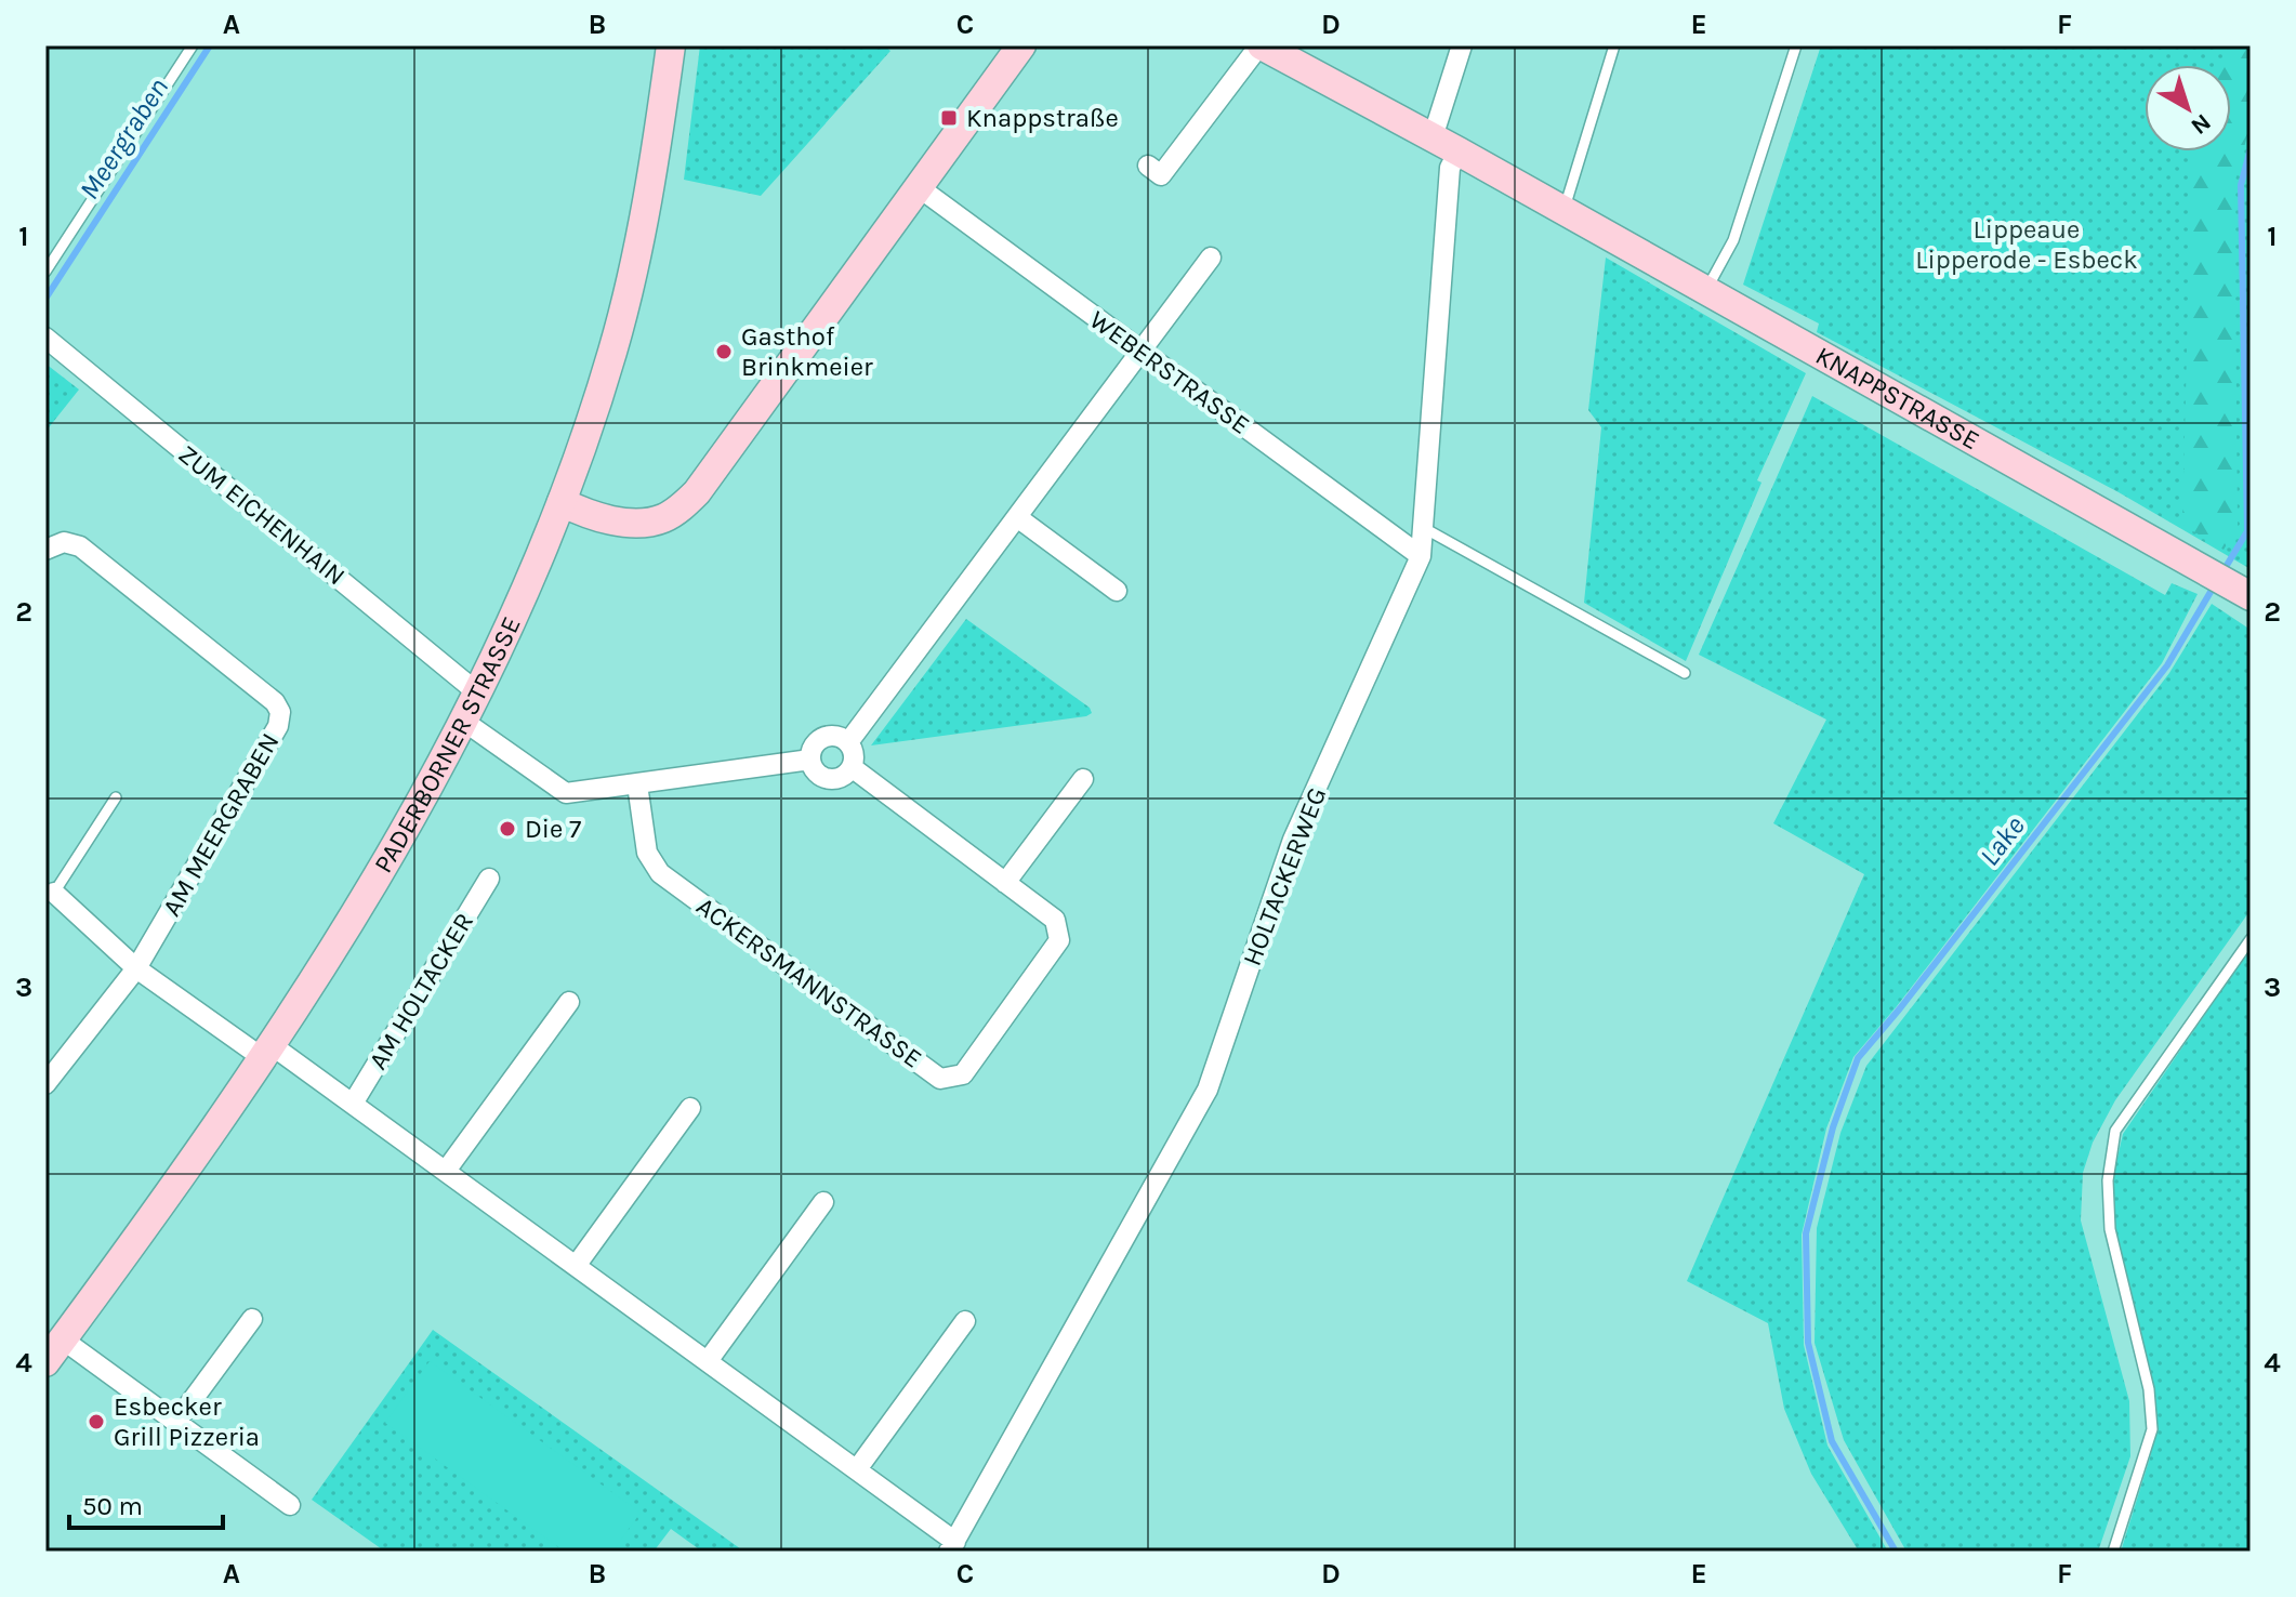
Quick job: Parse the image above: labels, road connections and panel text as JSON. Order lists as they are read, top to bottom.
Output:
{
  "streets": {
    "street": [
      "WEBERSTRASSE",
      "KNAPPSTRASSE",
      "ZUM EICHENHAIN",
      "PADERBORNER STRASSE",
      "AM MEERGRABEN",
      "HOLTACKERWEG",
      "ACKERSMANNSTRASSE",
      "AM HOLTACKER"
    ]
  },
  "crossings": [
    ["WEBERSTRASSE", "HOLTACKERWEG"],
    ["KNAPPSTRASSE", "HOLTACKERWEG"],
    ["ZUM EICHENHAIN", "PADERBORNER STRASSE"]
  ],
  "water": ["Meergraben", "Lake"],
  "parks": ["Lippeaue Lipperode - Esbeck"],
  "places": {
    "transit": ["Knappstraße"],
    "other": ["Gasthof Brinkmeier", "Die 7", "Esbecker Grill Pizzeria"]
  },
  "scale_bar": "50 m",
  "north": "bottom right",
  "grid": {
    "columns": [
      "A",
      "B",
      "C",
      "D",
      "E",
      "F"
    ],
    "rows": [
      "1",
      "2",
      "3",
      "4"
    ]
  }
}
